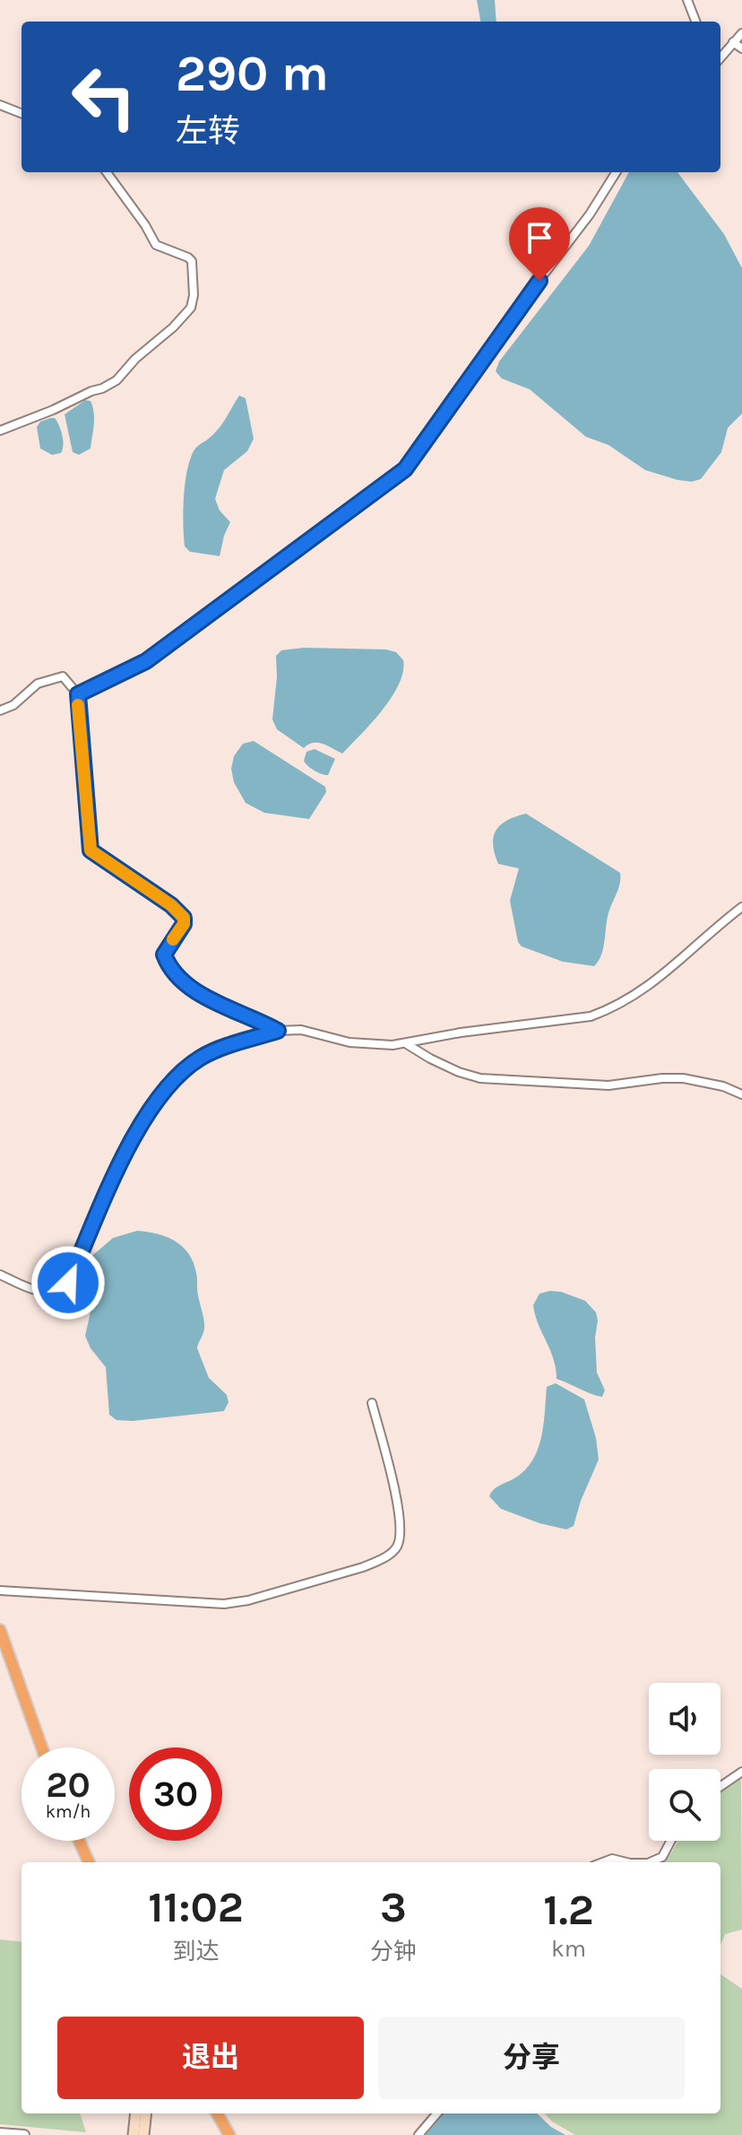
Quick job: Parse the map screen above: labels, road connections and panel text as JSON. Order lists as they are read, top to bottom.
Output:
{
  "page": {
    "turn": ["290 m", "左转"],
    "speed": "20 km/h",
    "limit": "30",
    "eta": [
      "11:02",
      "到达",
      "3",
      "分钟",
      "1.2",
      "km"
    ],
    "buttons": ["退出", "分享"]
  }
}
